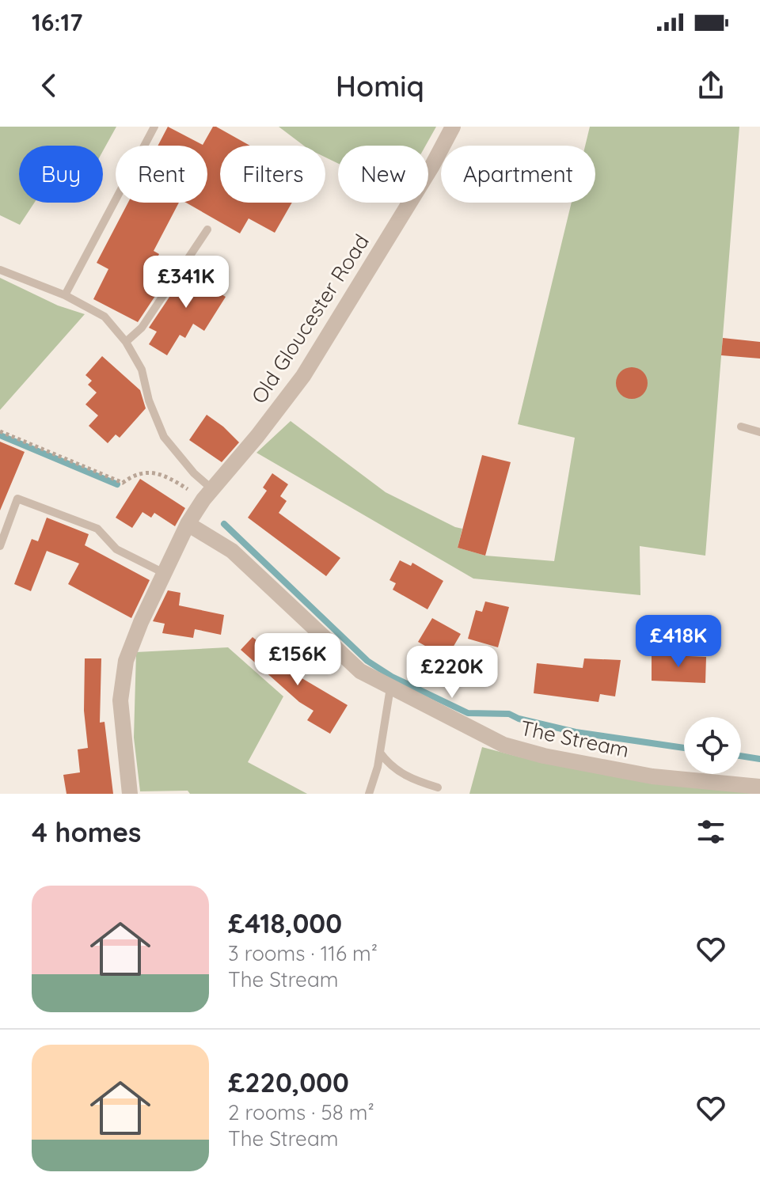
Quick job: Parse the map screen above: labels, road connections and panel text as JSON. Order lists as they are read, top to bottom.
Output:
{
  "streets": {
    "street": ["Old Gloucester Road", "The Stream"]
  },
  "crossings": [
    ["Old Gloucester Road", "The Stream"]
  ],
  "page": {
    "status": "16:17",
    "header": "Homiq",
    "chip": [
      "Buy",
      "Rent",
      "Filters",
      "New",
      "Apartment"
    ],
    "price": [
      "£341K",
      "£418K",
      "£156K",
      "£220K"
    ],
    "heading": "4 homes",
    "list": [
      {
        "name": "£418,000",
        "note": "3 rooms · 116 m² · The Stream"
      },
      {
        "name": "£220,000",
        "note": "2 rooms · 58 m² · The Stream"
      }
    ]
  }
}
